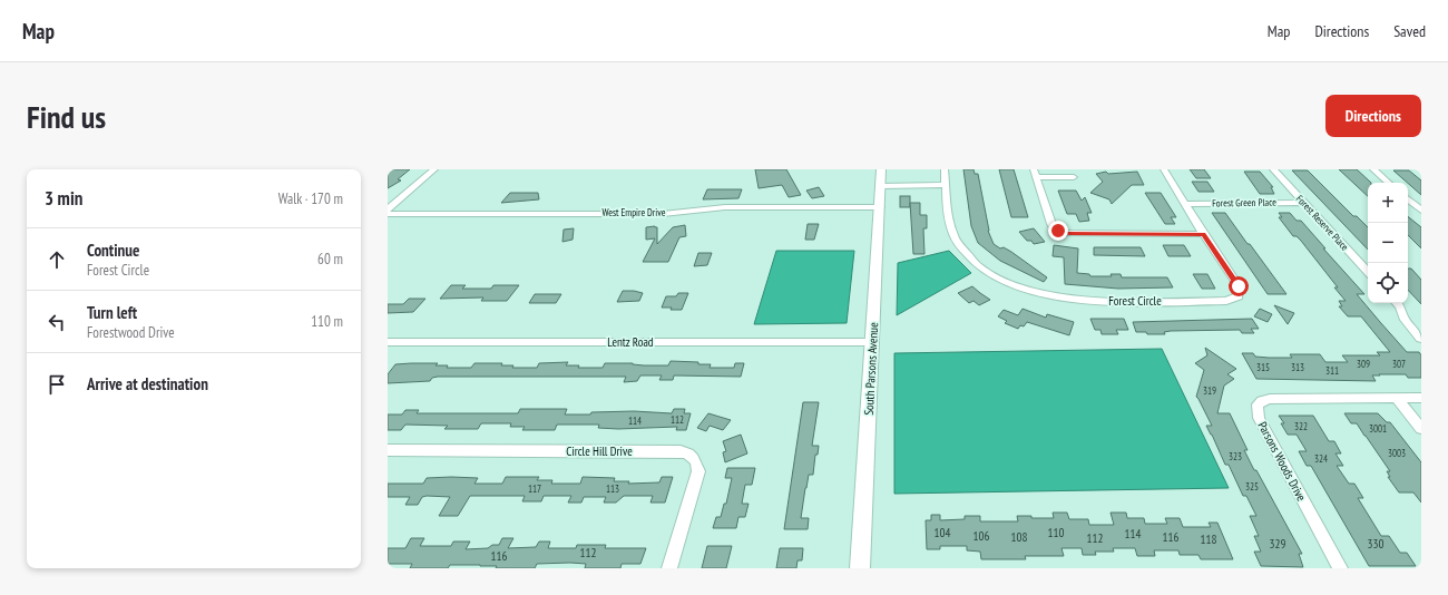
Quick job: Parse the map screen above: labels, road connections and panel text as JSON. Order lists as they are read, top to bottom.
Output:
{
  "streets": {
    "main road": ["South Parsons Avenue"],
    "street": [
      "Forest Green Place",
      "West Empire Drive",
      "Forest Reserve Place",
      "Forest Circle",
      "Lentz Road",
      "Circle Hill Drive",
      "Parsons Woods Drive"
    ]
  },
  "crossings": [
    ["Forest Green Place", "Forest Reserve Place"],
    ["Forest Green Place", "Forest Circle"],
    ["West Empire Drive", "South Parsons Avenue"],
    ["Forest Circle", "South Parsons Avenue"],
    ["Lentz Road", "South Parsons Avenue"]
  ],
  "house_numbers": [
    "309",
    "307",
    "315",
    "313",
    "311",
    "319",
    "112",
    "114",
    "322",
    "3001",
    "3003",
    "323",
    "324",
    "325",
    "117",
    "113",
    "104",
    "110",
    "114",
    "106",
    "108",
    "116",
    "112",
    "118",
    "329",
    "330",
    "112",
    "116"
  ],
  "page": {
    "header": "Map",
    "nav": ["Map", "Directions", "Saved"],
    "buttons": "Directions",
    "title": "Find us",
    "heading": ["3 min", "Walk · 170 m"],
    "map_buttons": ["+", "−"],
    "list": [
      ["Continue", "Forest Circle", "60 m"],
      ["Turn left", "Forestwood Drive", "110 m"],
      "Arrive at destination"
    ]
  }
}
